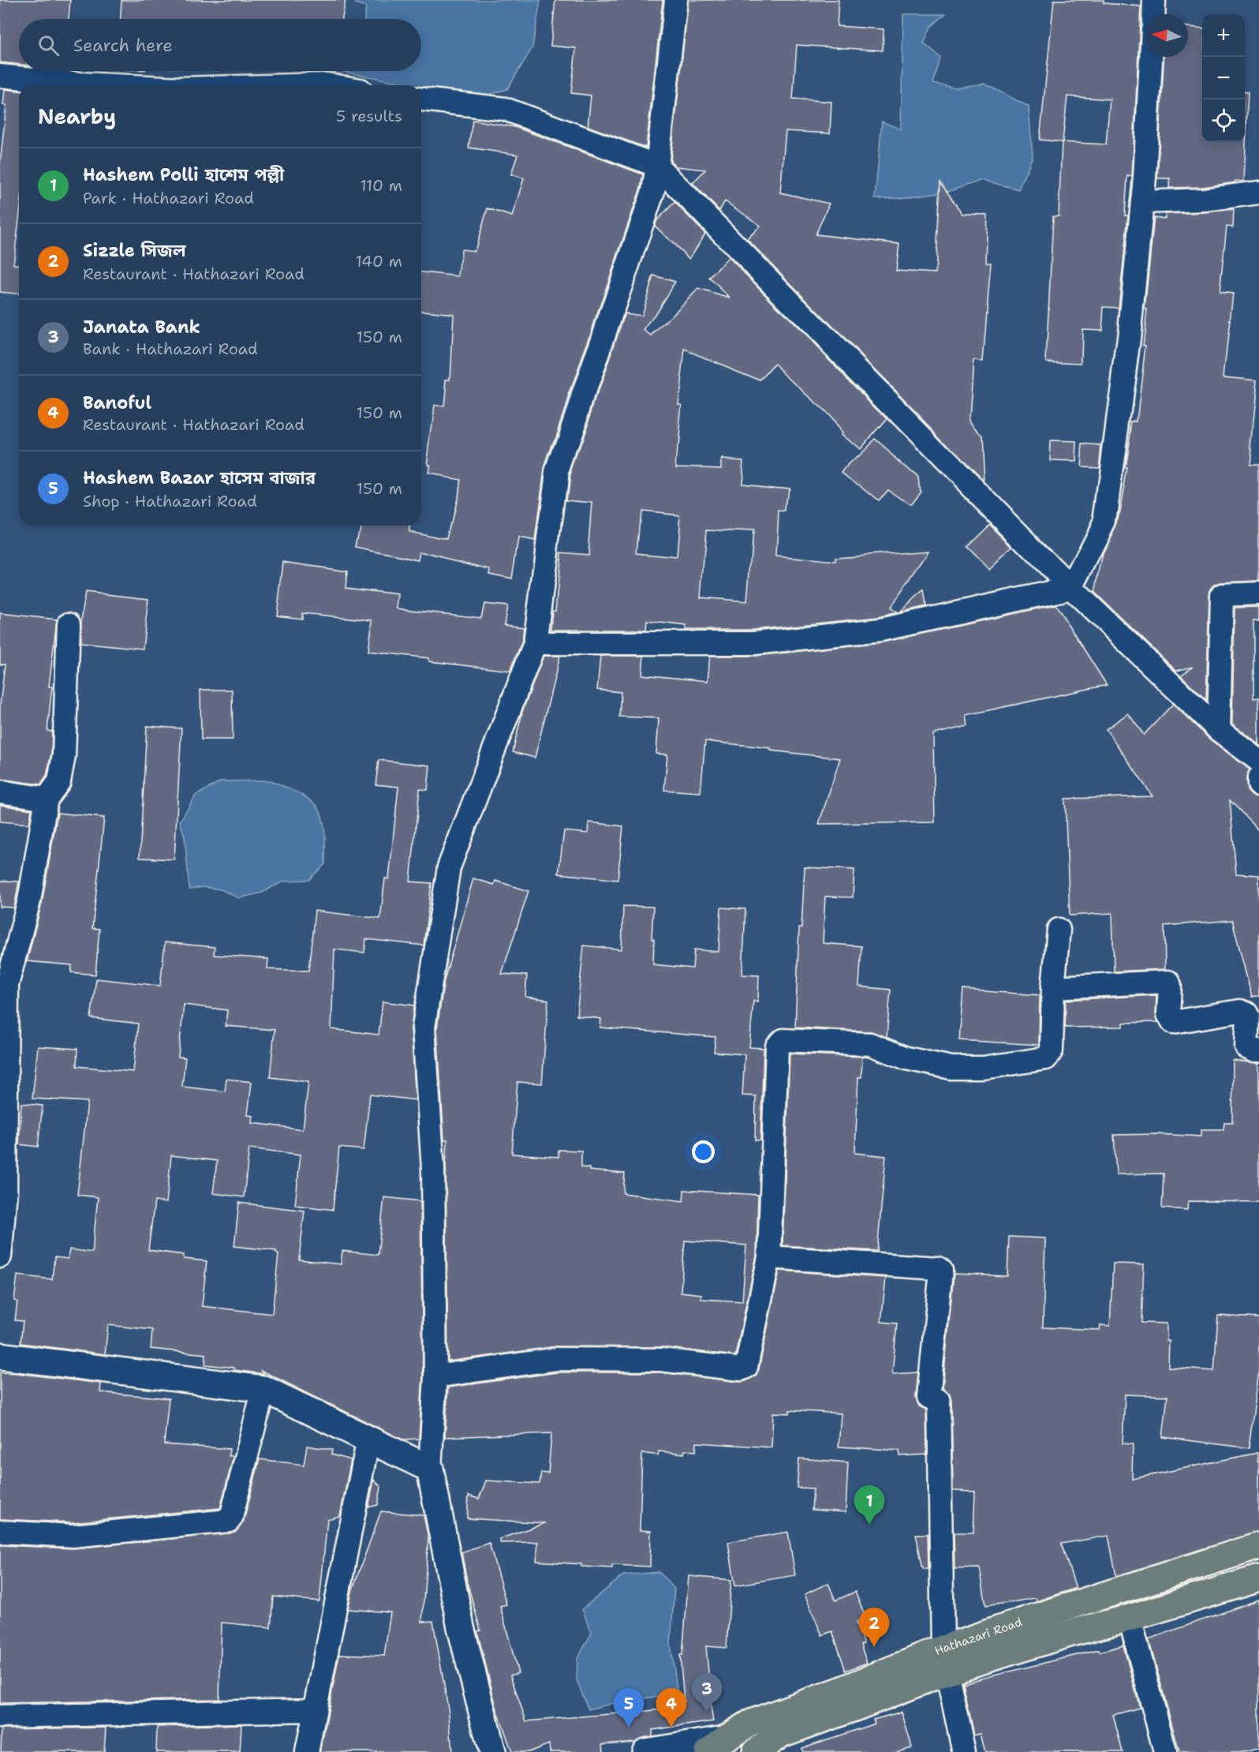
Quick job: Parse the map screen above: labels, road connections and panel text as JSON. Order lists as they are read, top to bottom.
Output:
{
  "streets": {
    "highway": ["Hathazari Road"]
  },
  "north": "left",
  "page": {
    "map_buttons": ["+", "−"],
    "search": "Search here",
    "heading": ["Nearby", "5 results"],
    "list": [
      {
        "mark": "1",
        "name": "Hashem Polli হাশেম পল্লী",
        "note": "Park · Hathazari Road",
        "value": "110 m"
      },
      {
        "mark": "2",
        "name": "Sizzle সিজল",
        "note": "Restaurant · Hathazari Road",
        "value": "140 m"
      },
      {
        "mark": "3",
        "name": "Janata Bank",
        "note": "Bank · Hathazari Road",
        "value": "150 m"
      },
      {
        "mark": "4",
        "name": "Banoful",
        "note": "Restaurant · Hathazari Road",
        "value": "150 m"
      },
      {
        "mark": "5",
        "name": "Hashem Bazar হাসেম বাজার",
        "note": "Shop · Hathazari Road",
        "value": "150 m"
      }
    ],
    "pins": [
      "1",
      "2",
      "3",
      "4",
      "5"
    ]
  }
}
